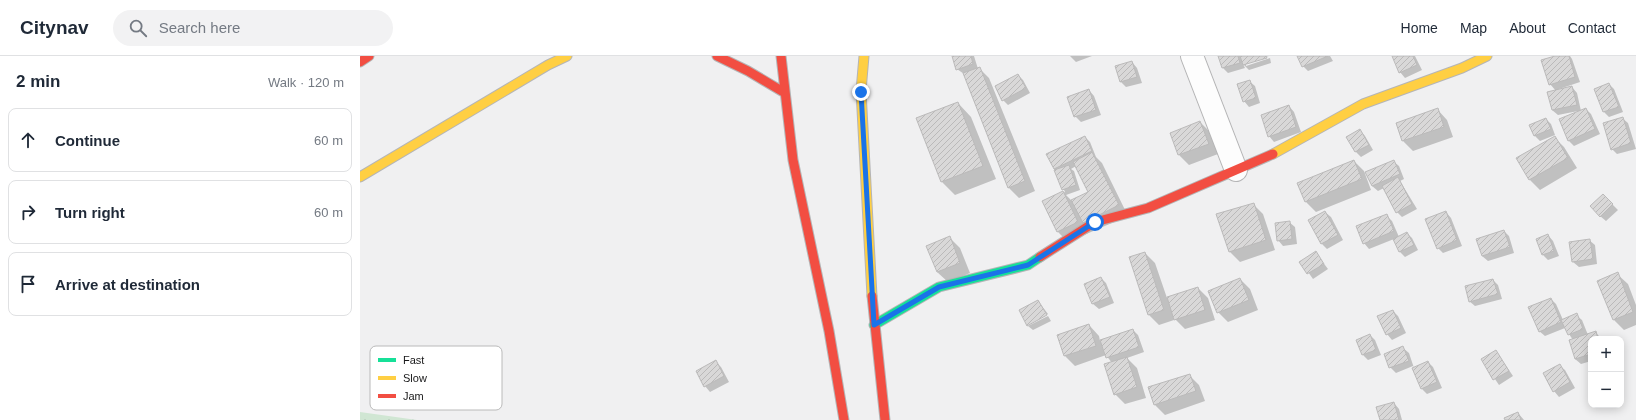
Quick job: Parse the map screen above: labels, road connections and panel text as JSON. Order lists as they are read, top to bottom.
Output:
{
  "legend": ["Fast", "Slow", "Jam"],
  "page": {
    "header": "Citynav",
    "search": "Search here",
    "nav": [
      "Home",
      "Map",
      "About",
      "Contact"
    ],
    "heading": ["2 min", "Walk · 120 m"],
    "list": [
      ["Continue", "60 m"],
      ["Turn right", "60 m"],
      "Arrive at destination"
    ],
    "map_buttons": ["+", "−"]
  }
}
